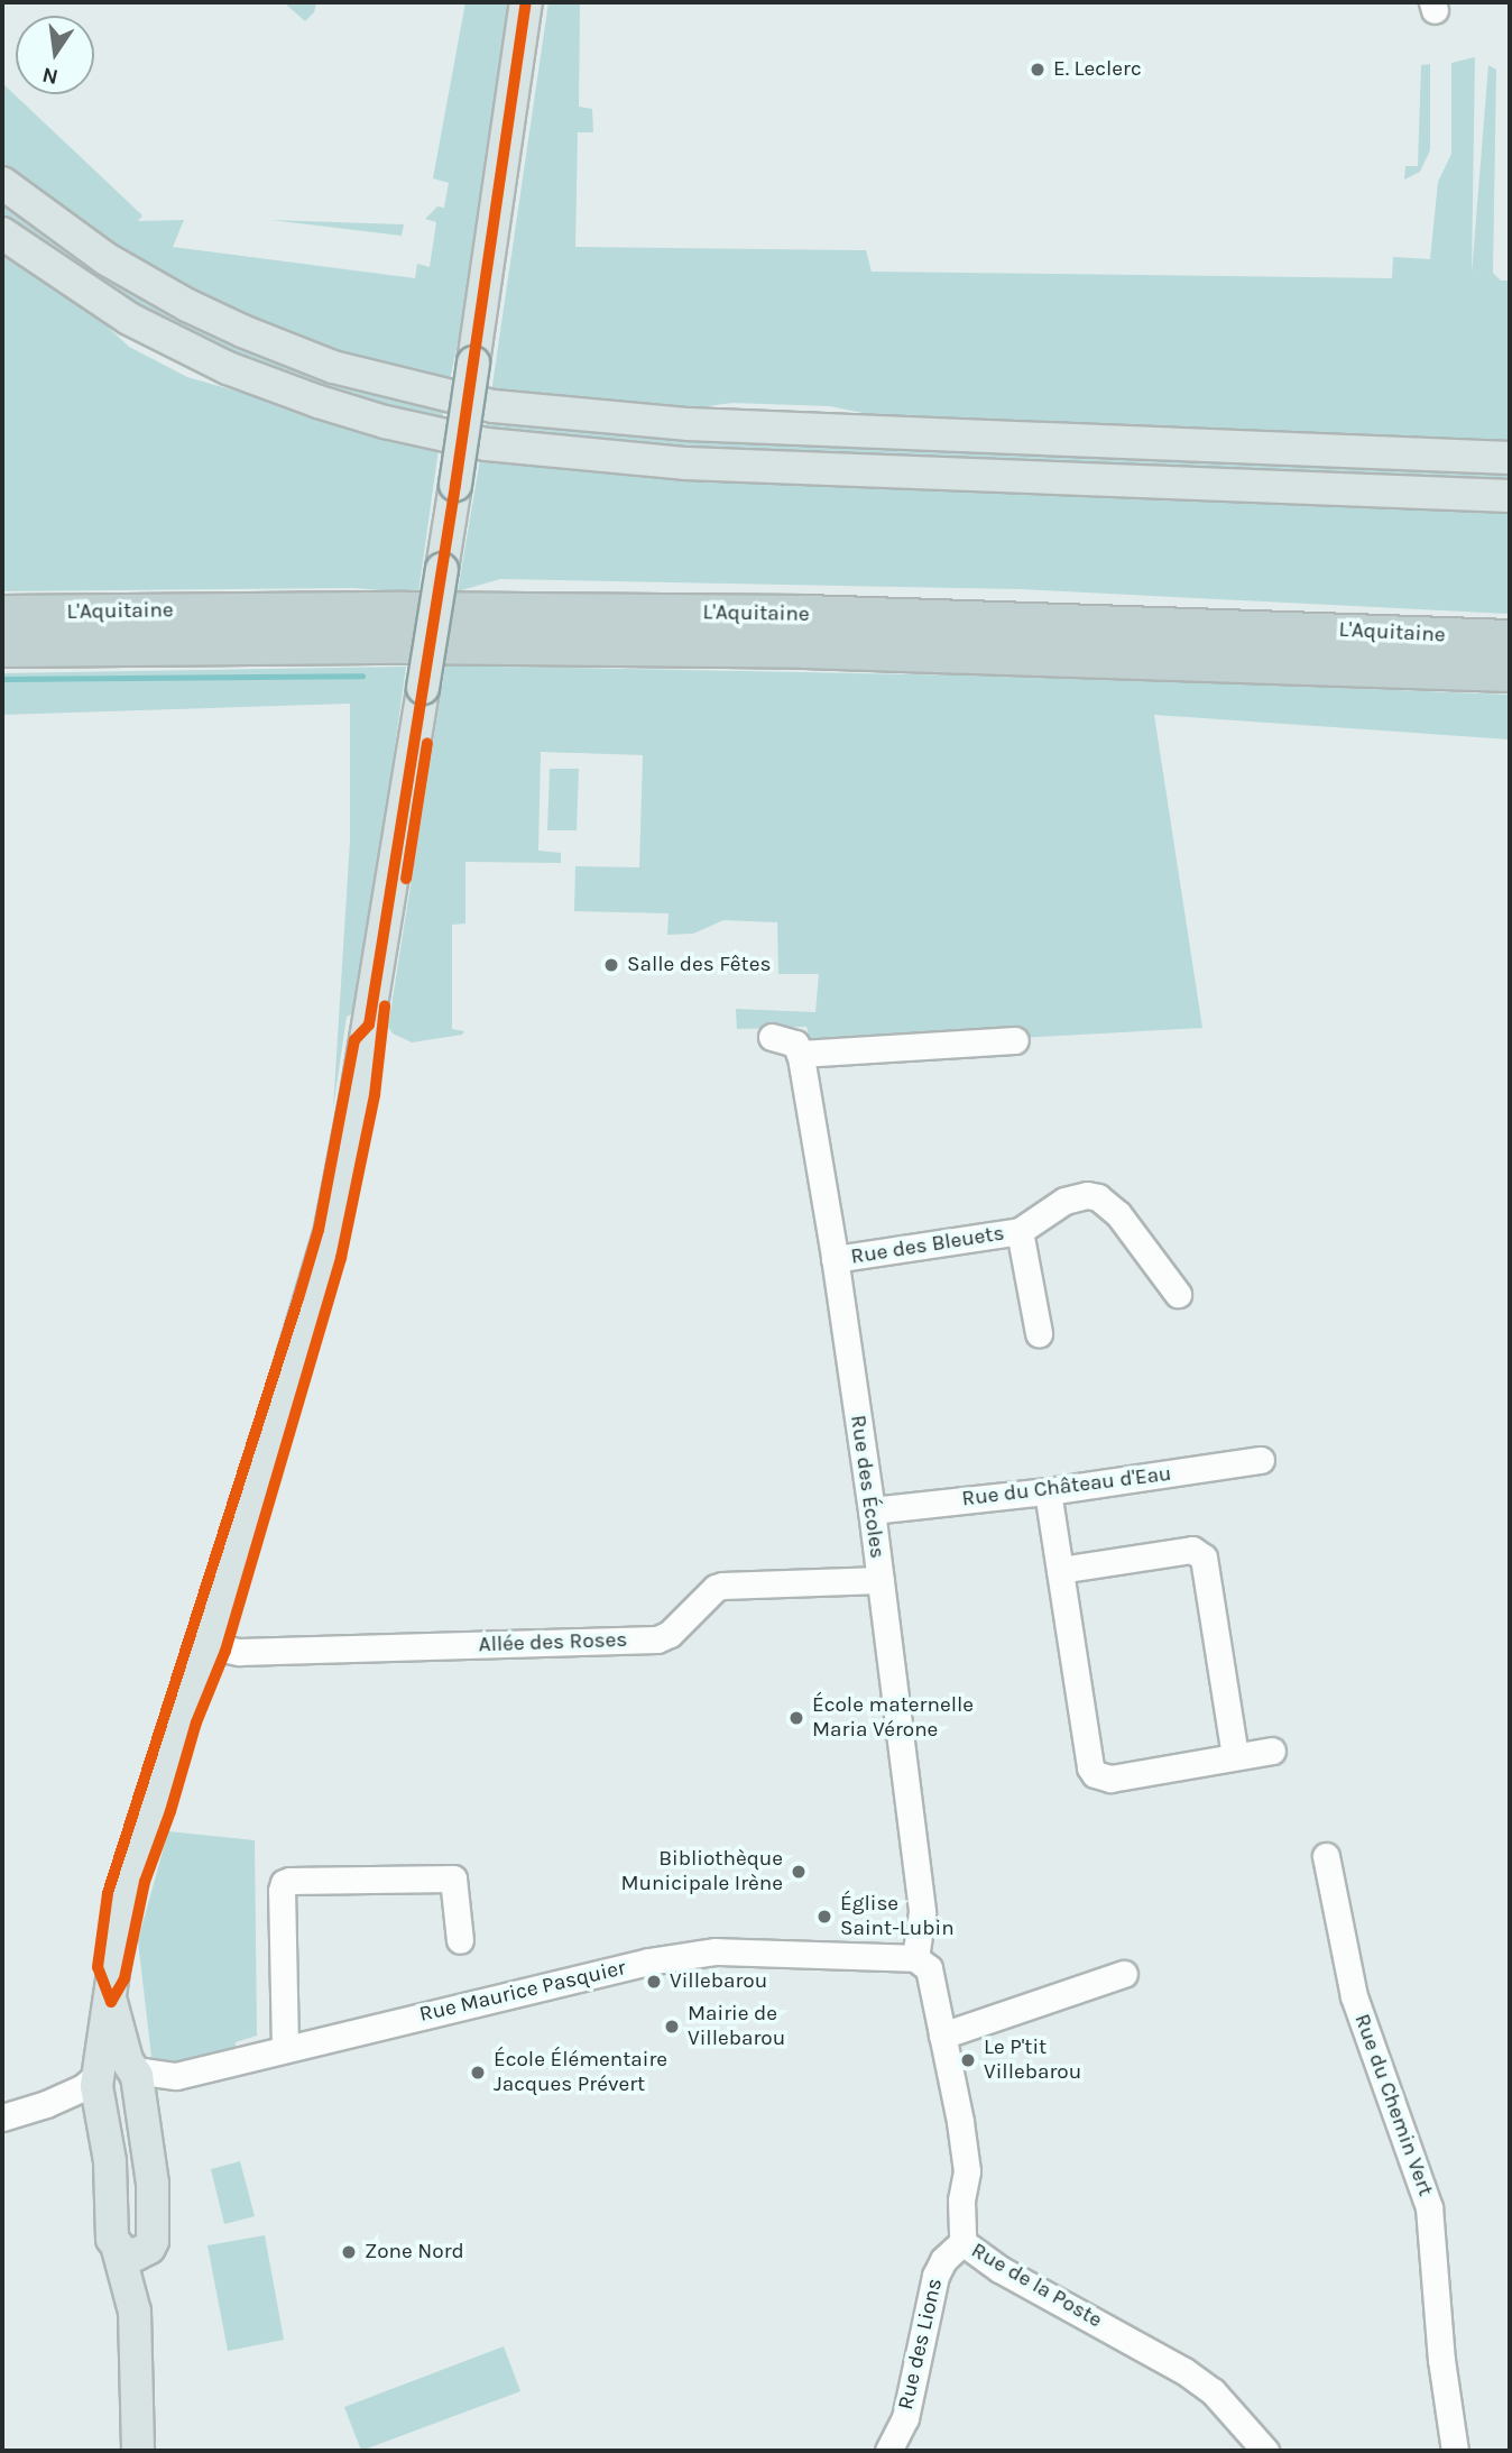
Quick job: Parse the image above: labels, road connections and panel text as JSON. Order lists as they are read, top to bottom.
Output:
{
  "streets": {
    "highway": ["L'Aquitaine"],
    "street": [
      "Rue des Bleuets",
      "Rue des Écoles",
      "Rue du Château d'Eau",
      "Allée des Roses",
      "Rue Maurice Pasquier",
      "Rue du Chemin Vert",
      "Rue de la Poste",
      "Rue des Lions"
    ]
  },
  "crossings": [
    ["Rue des Bleuets", "Rue des Écoles"],
    ["Rue des Écoles", "Rue du Château d'Eau"],
    ["Rue des Écoles", "Allée des Roses"],
    ["Rue des Écoles", "Rue Maurice Pasquier"],
    ["Rue des Écoles", "Rue de la Poste"],
    ["Rue Maurice Pasquier", "Rue de la Poste"],
    ["Rue de la Poste", "Rue des Lions"]
  ],
  "places": [
    "E. Leclerc",
    "Salle des Fêtes",
    "École maternelle Maria Vérone",
    "Bibliothèque Municipale Irène",
    "Église Saint-Lubin",
    "Villebarou",
    "Mairie de Villebarou",
    "Le P'tit Villebarou",
    "École Élémentaire Jacques Prévert",
    "Zone Nord"
  ],
  "north": "bottom"
}
